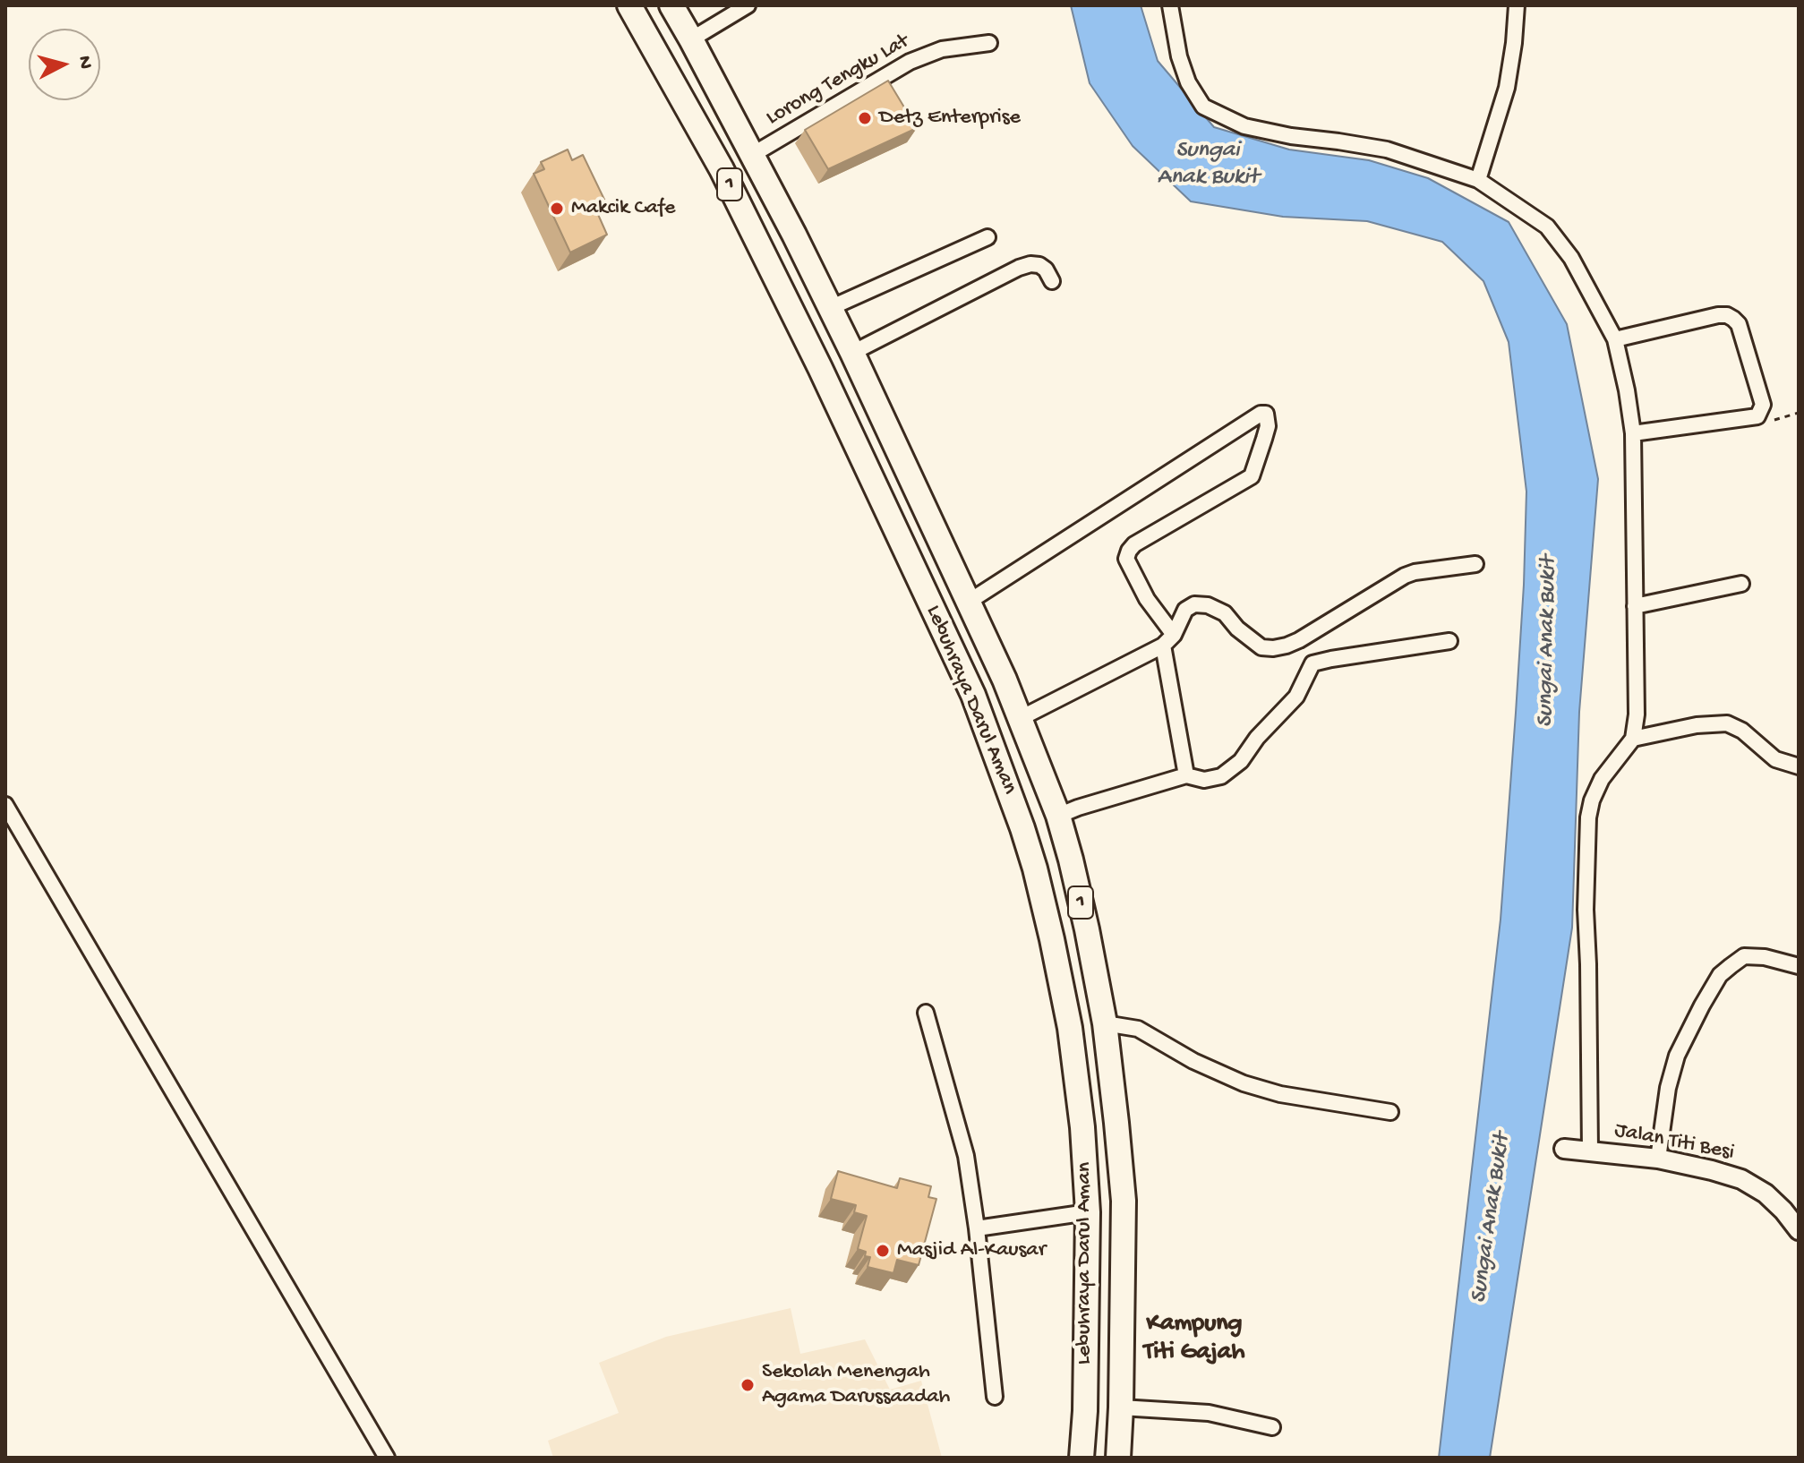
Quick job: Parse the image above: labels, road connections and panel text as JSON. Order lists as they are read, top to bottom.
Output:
{
  "streets": {
    "highway": ["1", "Lebuhraya Darul Aman"],
    "street": ["Lorong Tengku Lat", "Jalan Titi Besi"]
  },
  "crossings": [
    ["Lorong Tengku Lat", "Lebuhraya Darul Aman"]
  ],
  "districts": ["Kampung Titi Gajah"],
  "water": ["Sungai Anak Bukit"],
  "places": [
    "Detz Enterprise",
    "Makcik Cafe",
    "Masjid Al-Kausar",
    "Sekolah Menengah Agama Darussaadah"
  ],
  "north": "right"
}
